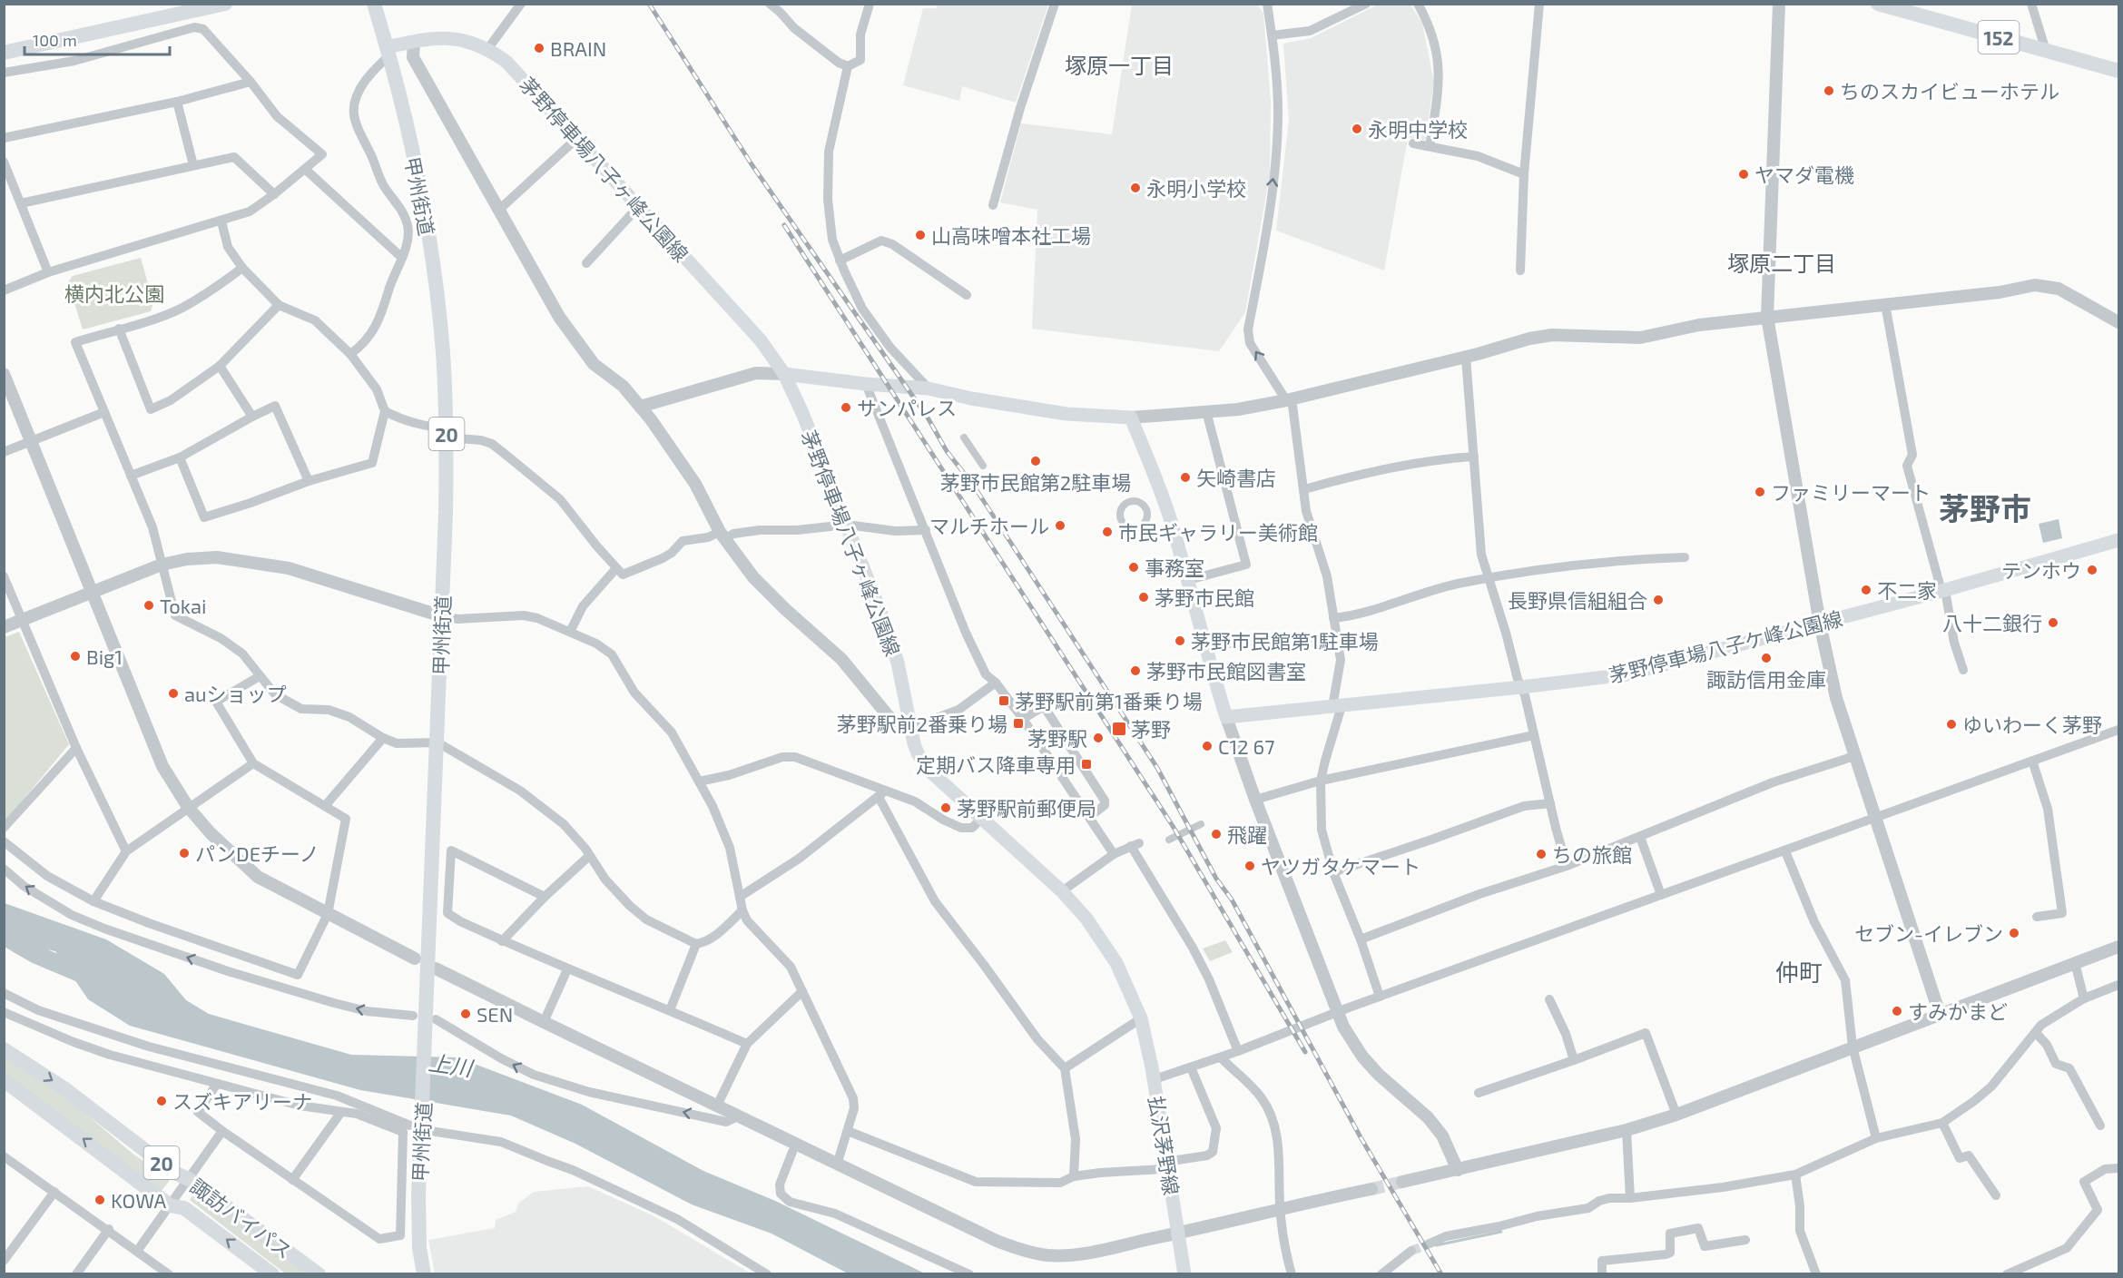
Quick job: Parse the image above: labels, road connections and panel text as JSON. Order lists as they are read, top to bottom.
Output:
{
  "streets": {
    "highway": [
      "152",
      "甲州街道",
      "20",
      "諏訪バイパス"
    ],
    "main road": ["茅野停車場八子ヶ峰公園線", "茅野停車場八子ケ峰公園線", "払沢茅野線"]
  },
  "crossings": [
    ["茅野停車場八子ヶ峰公園線", "甲州街道"]
  ],
  "districts": [
    "塚原一丁目",
    "塚原二丁目",
    "茅野市",
    "仲町"
  ],
  "water": ["上川"],
  "parks": ["横内北公園"],
  "places": {
    "other": [
      "BRAIN",
      "ちのスカイビューホテル",
      "永明中学校",
      "ヤマダ電機",
      "永明小学校",
      "山高味噌本社工場",
      "サンパレス",
      "茅野市民館第2駐車場",
      "矢崎書店",
      "ファミリーマート",
      "マルチホール",
      "市民ギャラリー美術館",
      "事務室",
      "テンホウ",
      "不二家",
      "茅野市民館",
      "長野県信組組合",
      "Tokai",
      "八十二銀行",
      "茅野市民館第1駐車場",
      "Big1",
      "諏訪信用金庫",
      "茅野市民館図書室",
      "auショップ",
      "ゆいわーく茅野",
      "茅野駅",
      "C12 67",
      "茅野駅前郵便局",
      "飛躍",
      "パンDEチーノ",
      "ちの旅館",
      "ヤツガタケマート",
      "セブン-イレブン",
      "すみかまど",
      "SEN",
      "スズキアリーナ",
      "KOWA"
    ],
    "transit": [
      "茅野駅前第1番乗り場",
      "茅野駅前2番乗り場",
      "茅野",
      "定期バス降車専用"
    ]
  },
  "scale_bar": "100 m"
}
